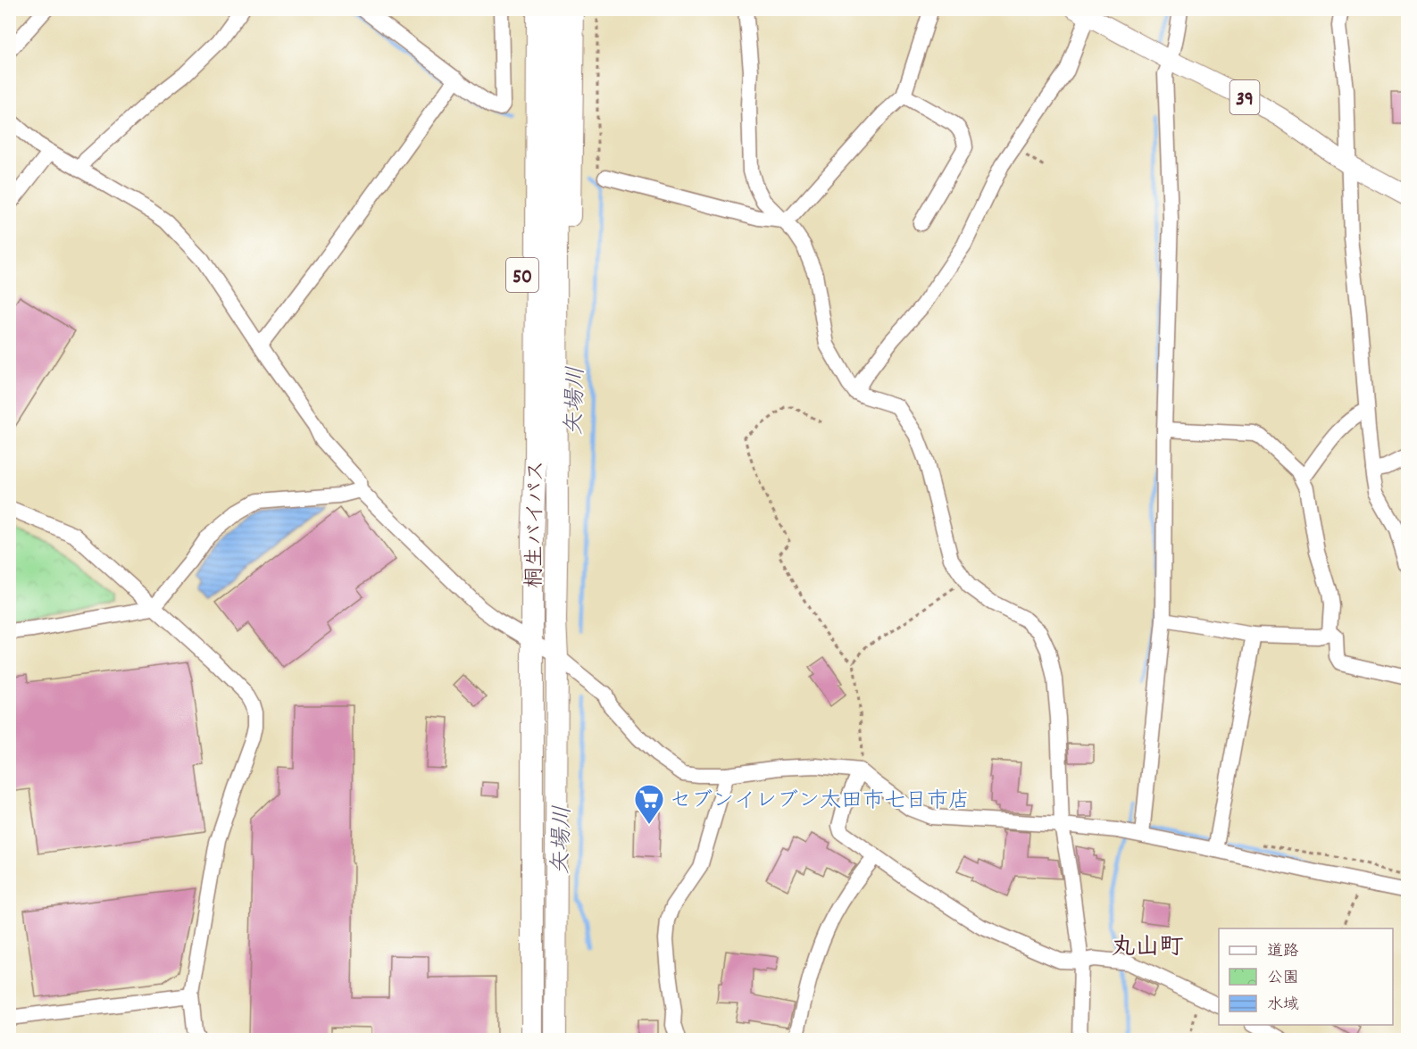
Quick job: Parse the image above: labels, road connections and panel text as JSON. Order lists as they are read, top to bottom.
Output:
{
  "streets": {
    "highway": ["50", "桐生バイパス"],
    "main road": ["39"]
  },
  "crossings": [
    ["50", "桐生バイパス"]
  ],
  "districts": ["丸山町"],
  "water": ["矢場川"],
  "places": {
    "supermarket": ["セブンイレブン太田市七日市店"]
  },
  "legend": ["道路", "公園", "水域"]
}
